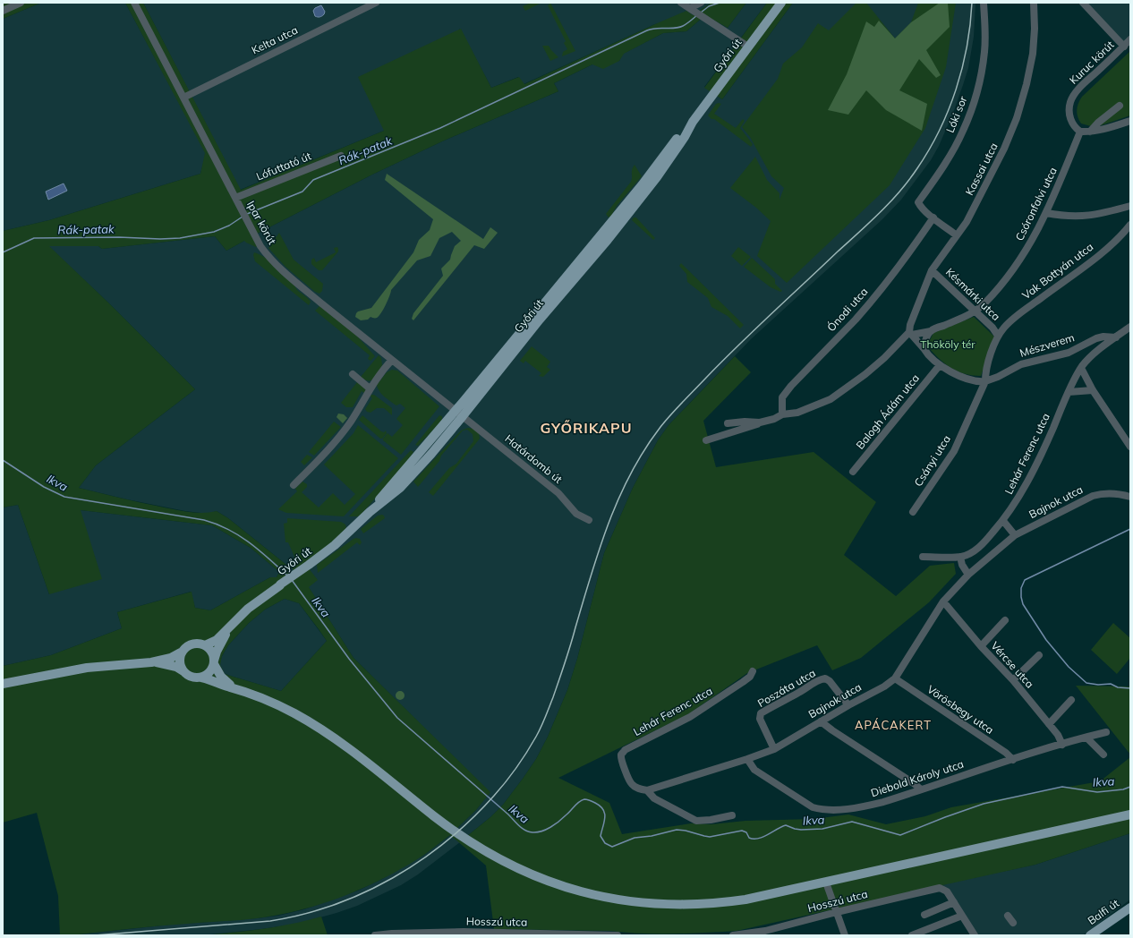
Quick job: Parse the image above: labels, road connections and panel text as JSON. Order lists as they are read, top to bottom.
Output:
{
  "streets": {
    "main road": ["Győri út", "Balfi út"],
    "street": [
      "Kelta utca",
      "Kuruc körút",
      "Lóki sor",
      "Lófuttató út",
      "Kassai utca",
      "Csóronfalvi utca",
      "Ipar körút",
      "Vak Bottyán utca",
      "Késmárki utca",
      "Ónodi utca",
      "Mészverem",
      "Balogh Ádám utca",
      "Lehár Ferenc utca",
      "Határdomb út",
      "Csányi utca",
      "Bajnok utca",
      "Vércse utca",
      "Poszáta utca",
      "Vörösbegy utca",
      "Diebold Károly utca",
      "Hosszú utca"
    ]
  },
  "crossings": [
    ["Kelta utca", "Ipar körút"],
    ["Győri út", "Ipar körút"],
    ["Győri út", "Határdomb út"],
    ["Kuruc körút", "Csóronfalvi utca"],
    ["Lóki sor", "Ónodi utca"],
    ["Lófuttató út", "Ipar körút"],
    ["Kassai utca", "Késmárki utca"],
    ["Csóronfalvi utca", "Késmárki utca"],
    ["Ipar körút", "Határdomb út"],
    ["Vak Bottyán utca", "Késmárki utca"],
    ["Mészverem", "Lehár Ferenc utca"],
    ["Mészverem", "Csányi utca"],
    ["Lehár Ferenc utca", "Bajnok utca"],
    ["Bajnok utca", "Vércse utca"],
    ["Bajnok utca", "Poszáta utca"],
    ["Bajnok utca", "Vörösbegy utca"],
    ["Bajnok utca", "Diebold Károly utca"],
    ["Vércse utca", "Diebold Károly utca"],
    ["Vörösbegy utca", "Diebold Károly utca"]
  ],
  "districts": ["GYŐRIKAPU", "APÁCAKERT"],
  "water": ["Rák-patak", "Ikva"],
  "parks": ["Thököly tér"]
}
